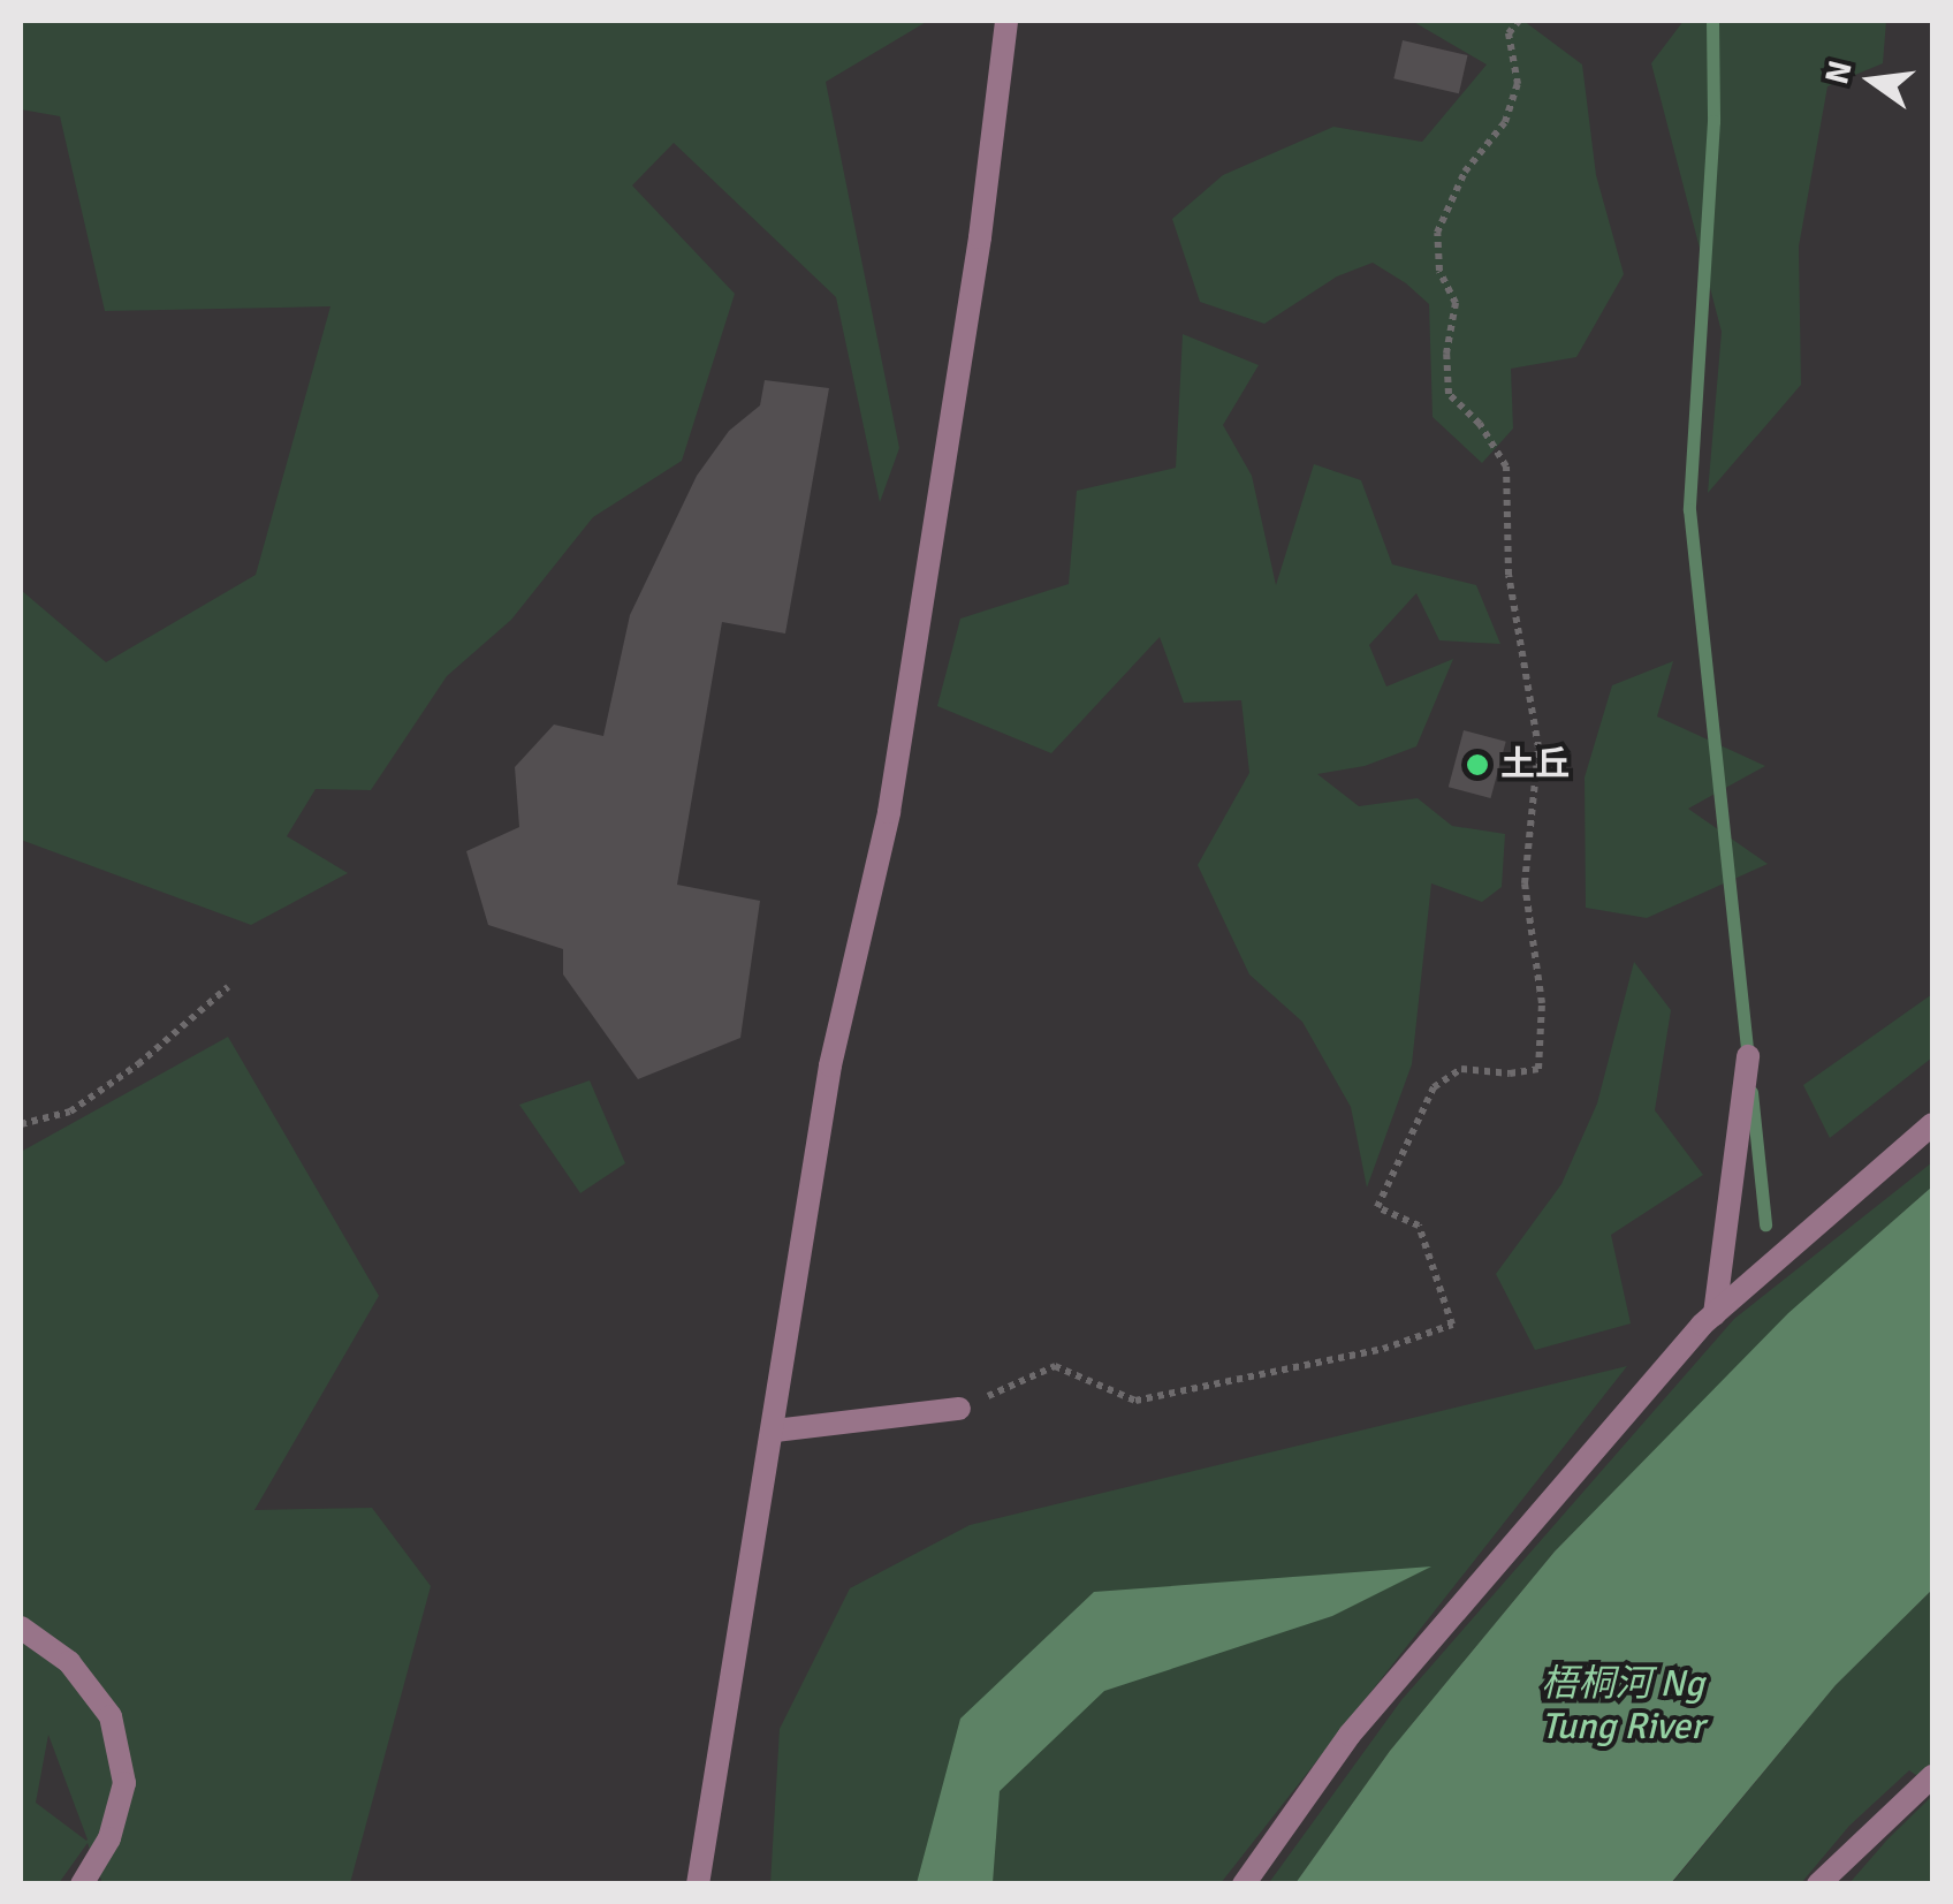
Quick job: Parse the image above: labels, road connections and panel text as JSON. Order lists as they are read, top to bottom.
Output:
{
  "water": ["梧桐河 Ng Tung River"],
  "places": ["土丘"],
  "north": "left"
}
